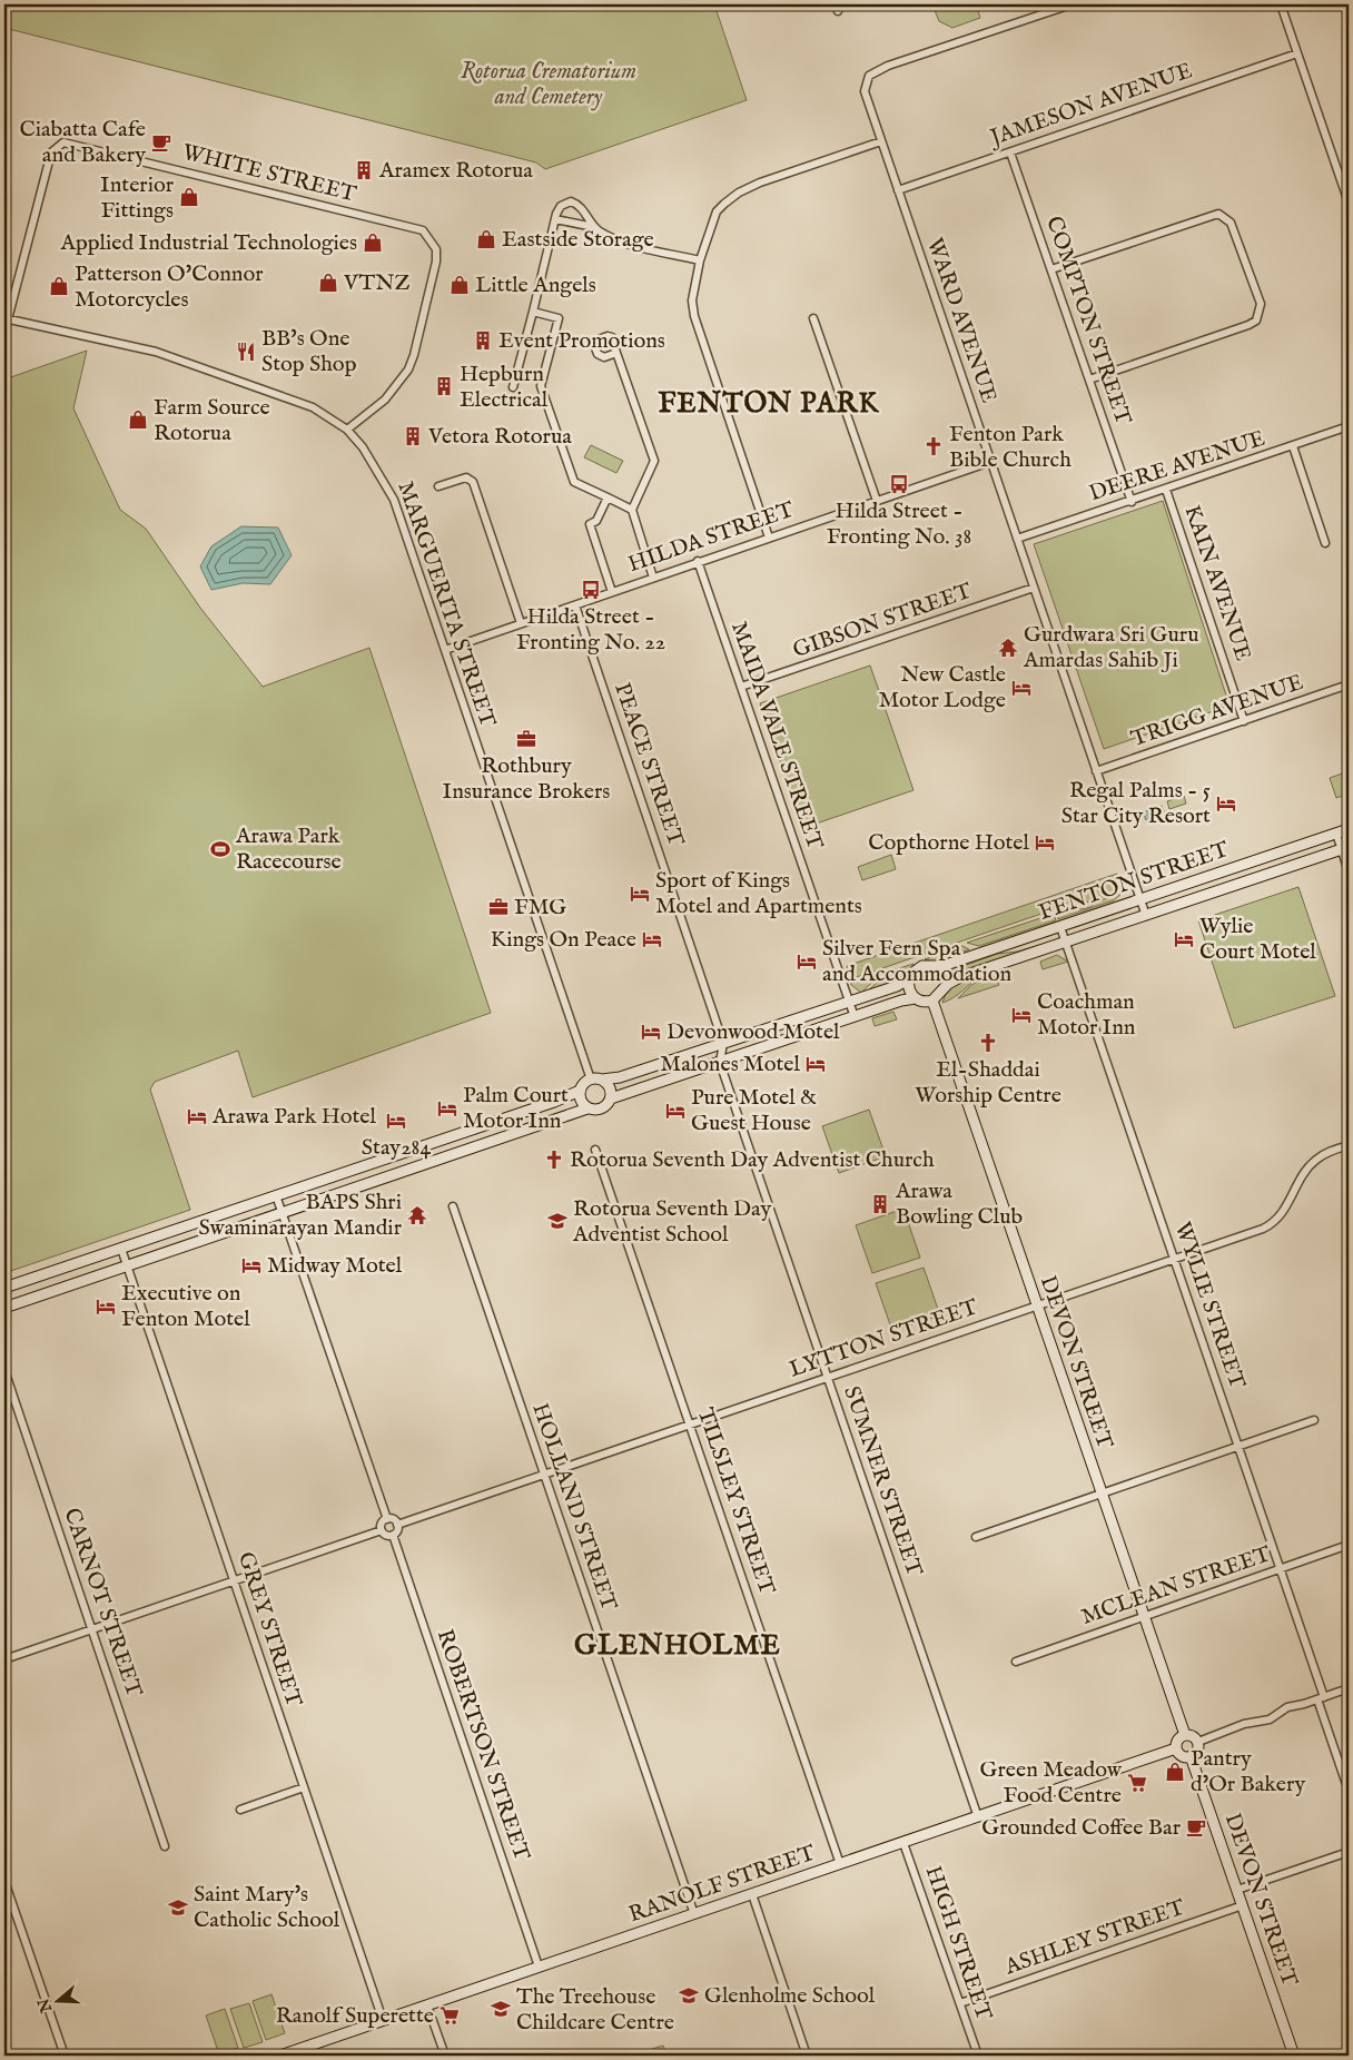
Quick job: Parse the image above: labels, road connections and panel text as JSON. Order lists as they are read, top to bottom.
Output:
{
  "streets": {
    "main road": ["FENTON STREET", "DEVON STREET", "RANOLF STREET"],
    "street": [
      "JAMESON AVENUE",
      "WHITE STREET",
      "WARD AVENUE",
      "COMPTON STREET",
      "DEERE AVENUE",
      "HILDA STREET",
      "KAIN AVENUE",
      "MARGUERITA STREET",
      "GIBSON STREET",
      "TRIGG AVENUE",
      "MAIDA VALE STREET",
      "PEACE STREET",
      "WYLIE STREET",
      "LYTTON STREET",
      "SUMNER STREET",
      "TILSLEY STREET",
      "HOLLAND STREET",
      "MCLEAN STREET",
      "CARNOT STREET",
      "GREY STREET",
      "ROBERTSON STREET",
      "ASHLEY STREET",
      "HIGH STREET"
    ]
  },
  "crossings": [
    ["JAMESON AVENUE", "WARD AVENUE"],
    ["JAMESON AVENUE", "COMPTON STREET"],
    ["WHITE STREET", "MARGUERITA STREET"],
    ["WARD AVENUE", "DEERE AVENUE"],
    ["WARD AVENUE", "HILDA STREET"],
    ["WARD AVENUE", "GIBSON STREET"],
    ["WARD AVENUE", "TRIGG AVENUE"],
    ["WARD AVENUE", "FENTON STREET"],
    ["COMPTON STREET", "DEERE AVENUE"],
    ["DEERE AVENUE", "KAIN AVENUE"],
    ["HILDA STREET", "MARGUERITA STREET"],
    ["HILDA STREET", "MAIDA VALE STREET"],
    ["HILDA STREET", "PEACE STREET"],
    ["KAIN AVENUE", "TRIGG AVENUE"],
    ["GIBSON STREET", "MAIDA VALE STREET"],
    ["PEACE STREET", "SUMNER STREET"],
    ["FENTON STREET", "WYLIE STREET"],
    ["FENTON STREET", "DEVON STREET"],
    ["WYLIE STREET", "LYTTON STREET"],
    ["WYLIE STREET", "MCLEAN STREET"],
    ["LYTTON STREET", "DEVON STREET"],
    ["LYTTON STREET", "SUMNER STREET"],
    ["LYTTON STREET", "TILSLEY STREET"],
    ["LYTTON STREET", "HOLLAND STREET"],
    ["LYTTON STREET", "ROBERTSON STREET"],
    ["DEVON STREET", "MCLEAN STREET"],
    ["DEVON STREET", "RANOLF STREET"],
    ["DEVON STREET", "ASHLEY STREET"],
    ["SUMNER STREET", "RANOLF STREET"],
    ["TILSLEY STREET", "RANOLF STREET"],
    ["HOLLAND STREET", "RANOLF STREET"],
    ["GREY STREET", "RANOLF STREET"],
    ["ROBERTSON STREET", "RANOLF STREET"],
    ["RANOLF STREET", "HIGH STREET"],
    ["ASHLEY STREET", "HIGH STREET"]
  ],
  "districts": ["FENTON PARK", "GLENHOLME"],
  "parks": ["Rotorua Crematorium and Cemetery"],
  "places": {
    "cafe": ["Ciabatta Cafe and Bakery", "Grounded Coffee Bar"],
    "building": [
      "Aramex Rotorua",
      "Event Promotions",
      "Hepburn Electrical",
      "Vetora Rotorua",
      "Arawa Bowling Club"
    ],
    "shop": [
      "Interior Fittings",
      "Eastside Storage",
      "Applied Industrial Technologies",
      "VTNZ",
      "Little Angels",
      "Patterson O'Connor Motorcycles",
      "Farm Source Rotorua",
      "Pantry d'Or Bakery"
    ],
    "restaurant": ["BB's One Stop Shop"],
    "church": ["Fenton Park Bible Church", "El-Shaddai Worship Centre", "Rotorua Seventh Day Adventist Church"],
    "bus stop": ["Hilda Street - Fronting No. 38", "Hilda Street - Fronting No. 22"],
    "temple": ["Gurdwara Sri Guru Amardas Sahib Ji", "BAPS Shri Swaminarayan Mandir"],
    "hotel": [
      "New Castle Motor Lodge",
      "Regal Palms - 5 Star City Resort",
      "Copthorne Hotel",
      "Sport of Kings Motel and Apartments",
      "Kings On Peace",
      "Wylie Court Motel",
      "Silver Fern Spa and Accommodation",
      "Coachman Motor Inn",
      "Devonwood Motel",
      "Malones Motel",
      "Palm Court Motor Inn",
      "Pure Motel & Guest House",
      "Arawa Park Hotel",
      "Stay284",
      "Midway Motel",
      "Executive on Fenton Motel"
    ],
    "office": ["Rothbury Insurance Brokers", "FMG"],
    "sports": ["Arawa Park Racecourse"],
    "school or university": [
      "Rotorua Seventh Day Adventist School",
      "Saint Mary's Catholic School",
      "Glenholme School",
      "The Treehouse Childcare Centre"
    ],
    "supermarket": ["Green Meadow Food Centre", "Ranolf Superette"]
  },
  "north": "left"
}
